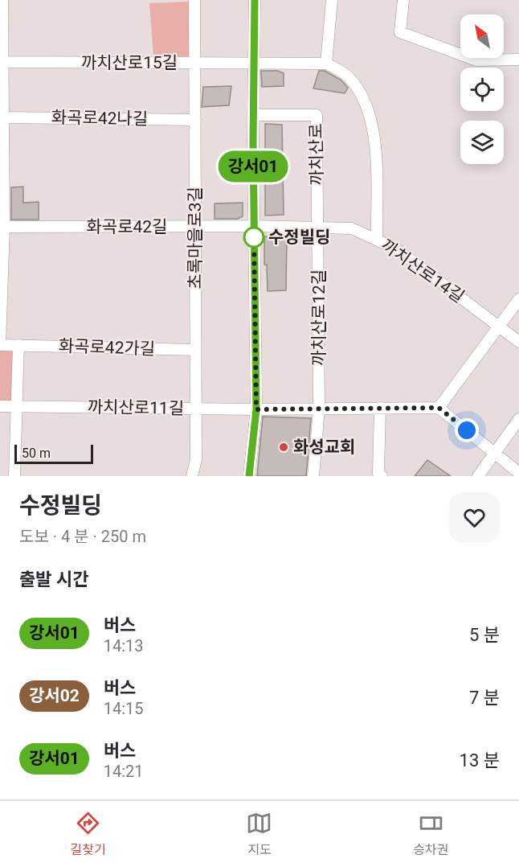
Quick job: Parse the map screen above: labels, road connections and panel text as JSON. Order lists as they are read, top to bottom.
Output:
{
  "streets": {
    "street": [
      "까치산로15길",
      "화곡로42나길",
      "까치산로",
      "화곡로42길",
      "초록마을로3길",
      "까치산로14길",
      "까치산로12길",
      "화곡로42가길",
      "까치산로11길"
    ]
  },
  "crossings": [
    ["까치산로15길", "초록마을로3길"],
    ["화곡로42나길", "초록마을로3길"],
    ["까치산로", "까치산로14길"],
    ["까치산로", "까치산로12길"],
    ["화곡로42길", "초록마을로3길"],
    ["화곡로42길", "까치산로14길"],
    ["화곡로42길", "화곡로42가길"],
    ["초록마을로3길", "화곡로42가길"],
    ["초록마을로3길", "까치산로11길"],
    ["까치산로14길", "까치산로12길"]
  ],
  "places": ["수정빌딩", "화성교회"],
  "lines": ["bus line 강서01"],
  "scale_bar": "50 m",
  "north": "top left",
  "page": {
    "on_map": "강서01",
    "scale": "50 m",
    "heading": [
      ["수정빌딩", "도보 · 4 분 · 250 m"],
      "출발 시간"
    ],
    "list": [
      {
        "mark": "강서01",
        "name": "버스",
        "note": "14:13",
        "value": "5 분"
      },
      {
        "mark": "강서02",
        "name": "버스",
        "note": "14:15",
        "value": "7 분"
      },
      {
        "mark": "강서01",
        "name": "버스",
        "note": "14:21",
        "value": "13 분"
      }
    ],
    "tabs": ["길찾기", "지도", "승차권"]
  }
}
